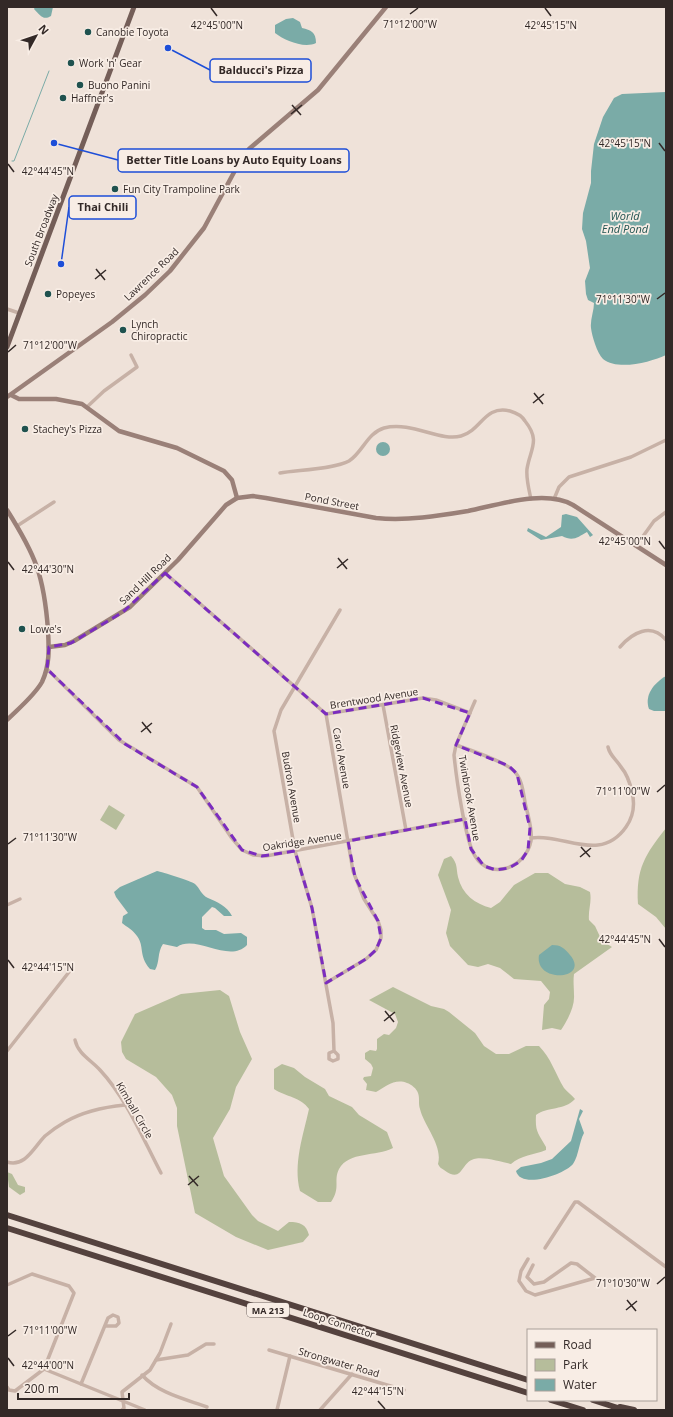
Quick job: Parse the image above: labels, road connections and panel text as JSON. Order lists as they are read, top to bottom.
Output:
{
  "streets": {
    "highway": ["MA 213", "Loop Connector"],
    "main road": ["South Broadway"],
    "street": [
      "Lawrence Road",
      "Pond Street",
      "Sand Hill Road",
      "Brentwood Avenue",
      "Carol Avenue",
      "Ridgeview Avenue",
      "Budron Avenue",
      "Twinbrook Avenue",
      "Oakridge Avenue",
      "Kimball Circle",
      "Strongwater Road"
    ]
  },
  "crossings": [
    ["Pond Street", "Sand Hill Road"],
    ["Brentwood Avenue", "Carol Avenue"],
    ["Brentwood Avenue", "Ridgeview Avenue"],
    ["Brentwood Avenue", "Twinbrook Avenue"],
    ["Carol Avenue", "Budron Avenue"],
    ["Carol Avenue", "Oakridge Avenue"],
    ["Ridgeview Avenue", "Oakridge Avenue"],
    ["Budron Avenue", "Oakridge Avenue"],
    ["Twinbrook Avenue", "Oakridge Avenue"]
  ],
  "water": ["World End Pond"],
  "places": [
    "Canobie Toyota",
    "Balducci's Pizza",
    "Work 'n' Gear",
    "Buono Panini",
    "Haffner's",
    "Better Title Loans by Auto Equity Loans",
    "Fun City Trampoline Park",
    "Thai Chili",
    "Popeyes",
    "Lynch Chiropractic",
    "Stachey's Pizza",
    "Lowe's"
  ],
  "legend": ["Road", "Park", "Water"],
  "scale_bar": "200 m",
  "north": "top right",
  "coordinates": [
    "71°12'00\"W",
    "42°45'00\"N",
    "42°45'15\"N",
    "42°44'45\"N",
    "71°11'30\"W",
    "42°44'30\"N",
    "71°11'00\"W",
    "42°44'15\"N",
    "71°10'30\"W",
    "42°44'00\"N"
  ]
}
